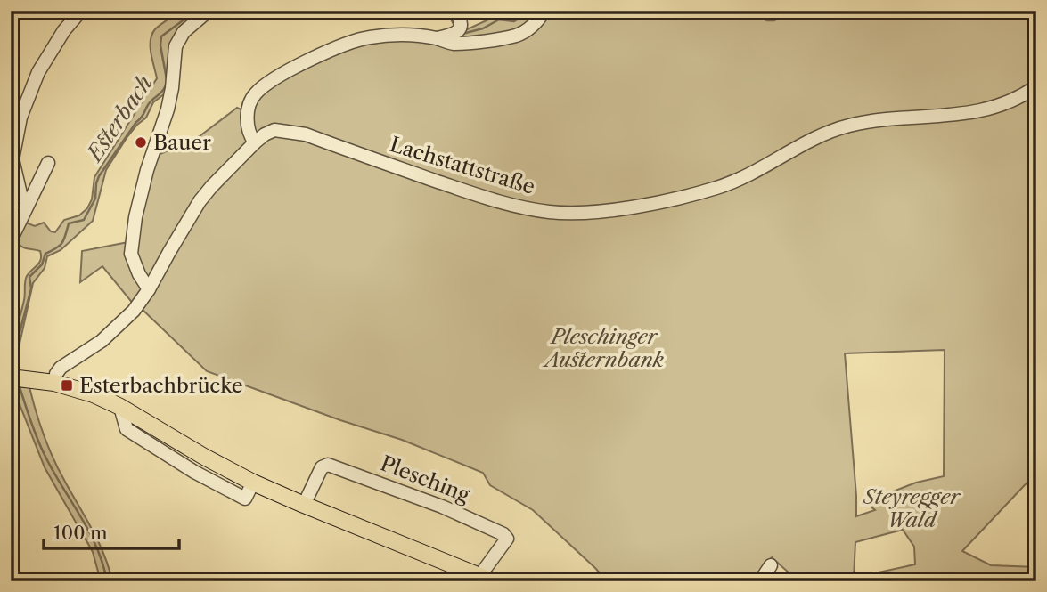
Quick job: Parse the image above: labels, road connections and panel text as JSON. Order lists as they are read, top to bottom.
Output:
{
  "streets": {
    "main road": ["Plesching"],
    "street": ["Lachstattstraße"]
  },
  "crossings": [
    ["Lachstattstraße", "Plesching"]
  ],
  "water": ["Esterbach"],
  "parks": ["Pleschinger Austernbank", "Steyregger Wald"],
  "places": {
    "other": ["Bauer"],
    "transit": ["Esterbachbrücke"]
  },
  "scale_bar": "100 m"
}
